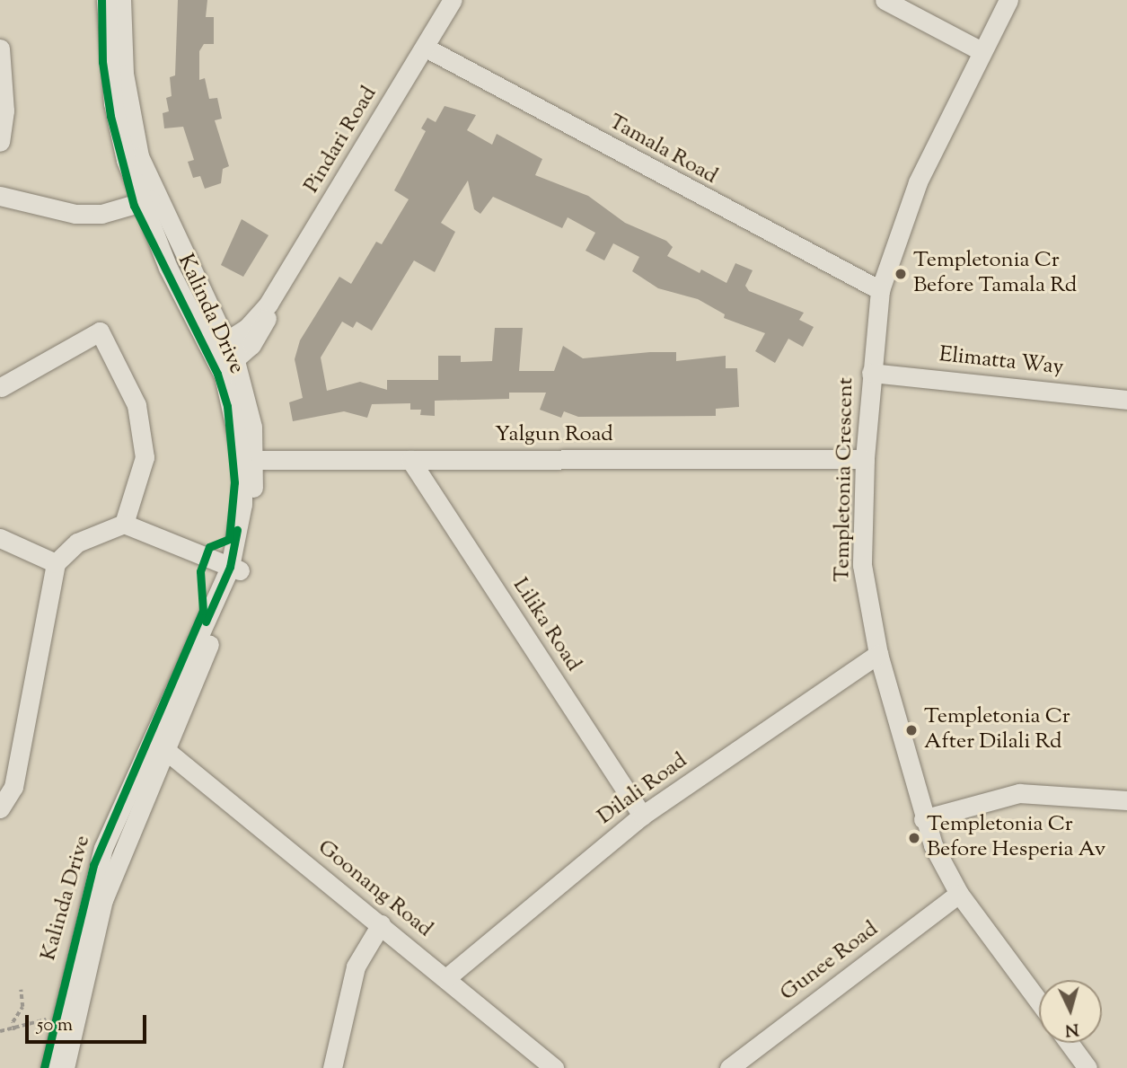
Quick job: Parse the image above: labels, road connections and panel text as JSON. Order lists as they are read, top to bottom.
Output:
{
  "streets": {
    "street": [
      "Pindari Road",
      "Tamala Road",
      "Kalinda Drive",
      "Elimatta Way",
      "Yalgun Road",
      "Templetonia Crescent",
      "Lilika Road",
      "Dilali Road",
      "Goonang Road",
      "Gunee Road"
    ]
  },
  "crossings": [
    ["Pindari Road", "Tamala Road"],
    ["Pindari Road", "Kalinda Drive"],
    ["Tamala Road", "Templetonia Crescent"],
    ["Kalinda Drive", "Yalgun Road"],
    ["Kalinda Drive", "Goonang Road"],
    ["Elimatta Way", "Templetonia Crescent"],
    ["Yalgun Road", "Templetonia Crescent"],
    ["Yalgun Road", "Lilika Road"],
    ["Templetonia Crescent", "Dilali Road"],
    ["Templetonia Crescent", "Gunee Road"],
    ["Lilika Road", "Dilali Road"],
    ["Dilali Road", "Goonang Road"]
  ],
  "places": ["Templetonia Cr Before Tamala Rd", "Templetonia Cr After Dilali Rd", "Templetonia Cr Before Hesperia Av"],
  "scale_bar": "50 m",
  "north": "bottom"
}
